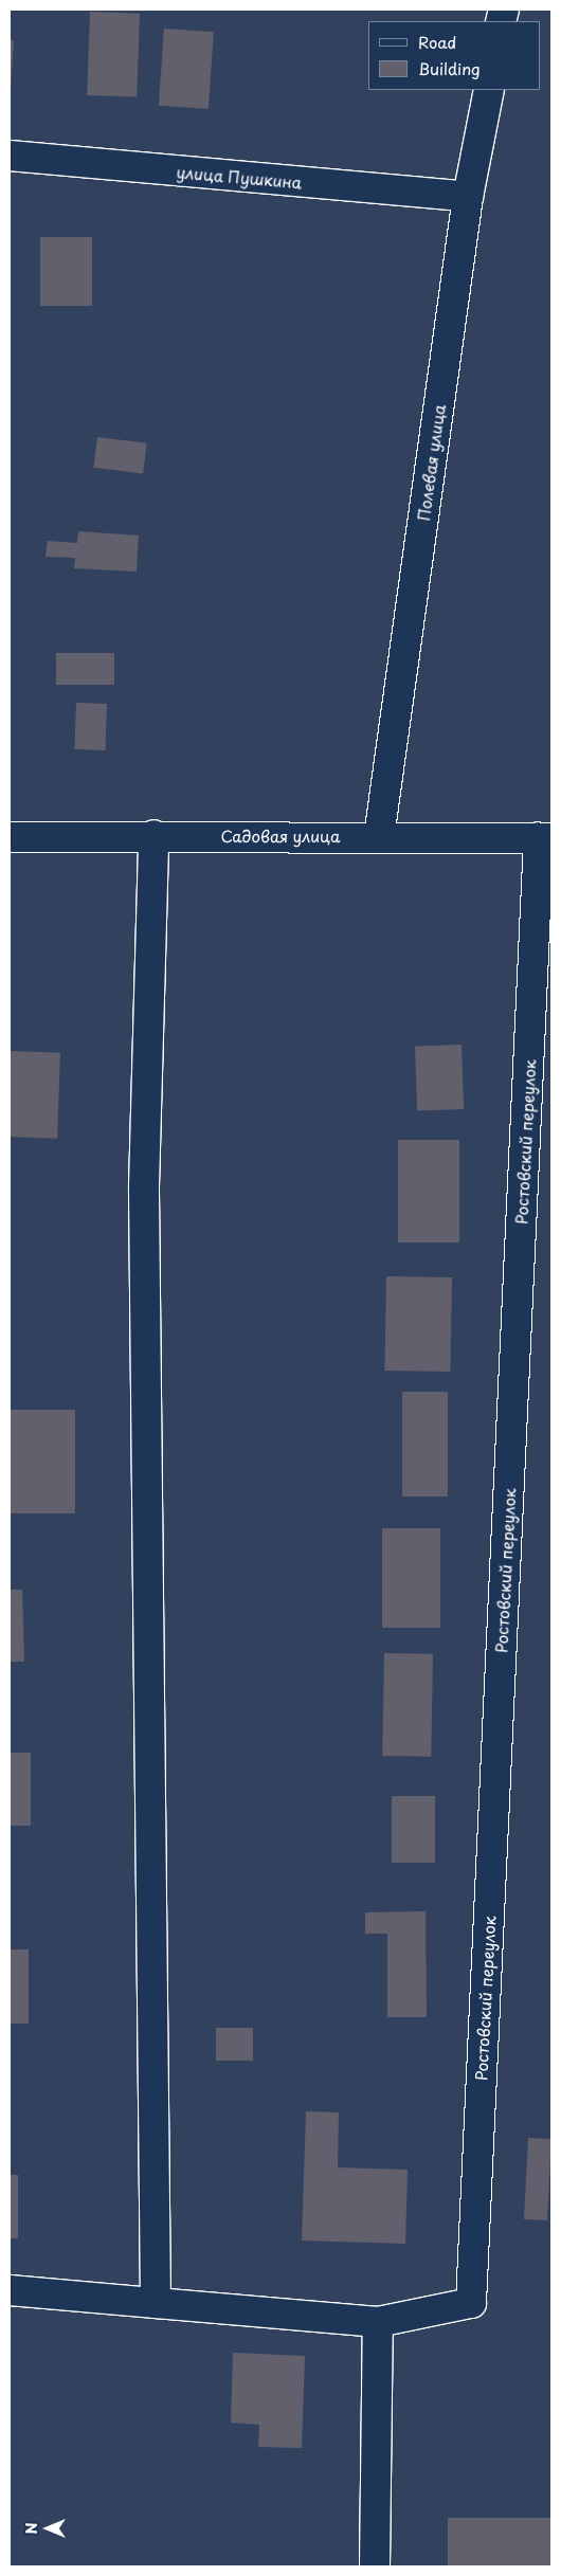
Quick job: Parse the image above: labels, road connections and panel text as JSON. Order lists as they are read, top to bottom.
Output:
{
  "streets": {
    "street": [
      "улица Пушкина",
      "Полевая улица",
      "Садовая улица",
      "Ростовский переулок"
    ]
  },
  "crossings": [
    ["улица Пушкина", "Полевая улица"],
    ["Полевая улица", "Садовая улица"],
    ["Садовая улица", "Ростовский переулок"]
  ],
  "legend": ["Road", "Building"],
  "north": "left"
}
